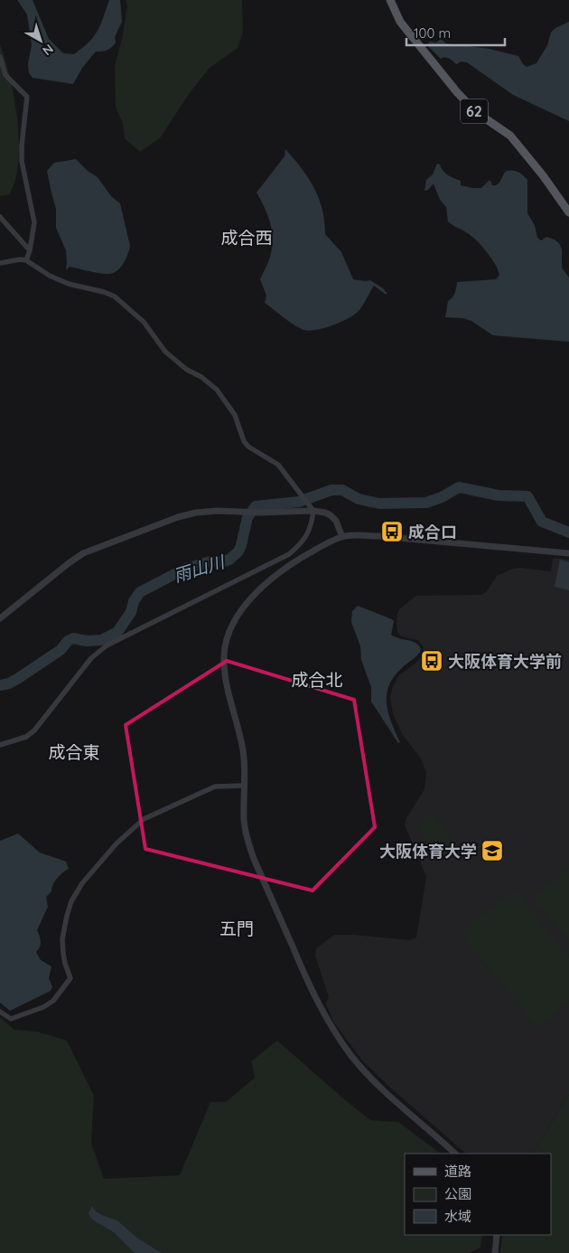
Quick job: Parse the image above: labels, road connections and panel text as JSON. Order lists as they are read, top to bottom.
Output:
{
  "streets": {
    "main road": ["62"]
  },
  "districts": [
    "成合西",
    "成合北",
    "成合東",
    "五門"
  ],
  "water": ["雨山川"],
  "places": {
    "bus stop": ["成合口", "大阪体育大学前"],
    "school or university": ["大阪体育大学"]
  },
  "legend": ["道路", "公園", "水域"],
  "scale_bar": "100 m",
  "north": "bottom right"
}
